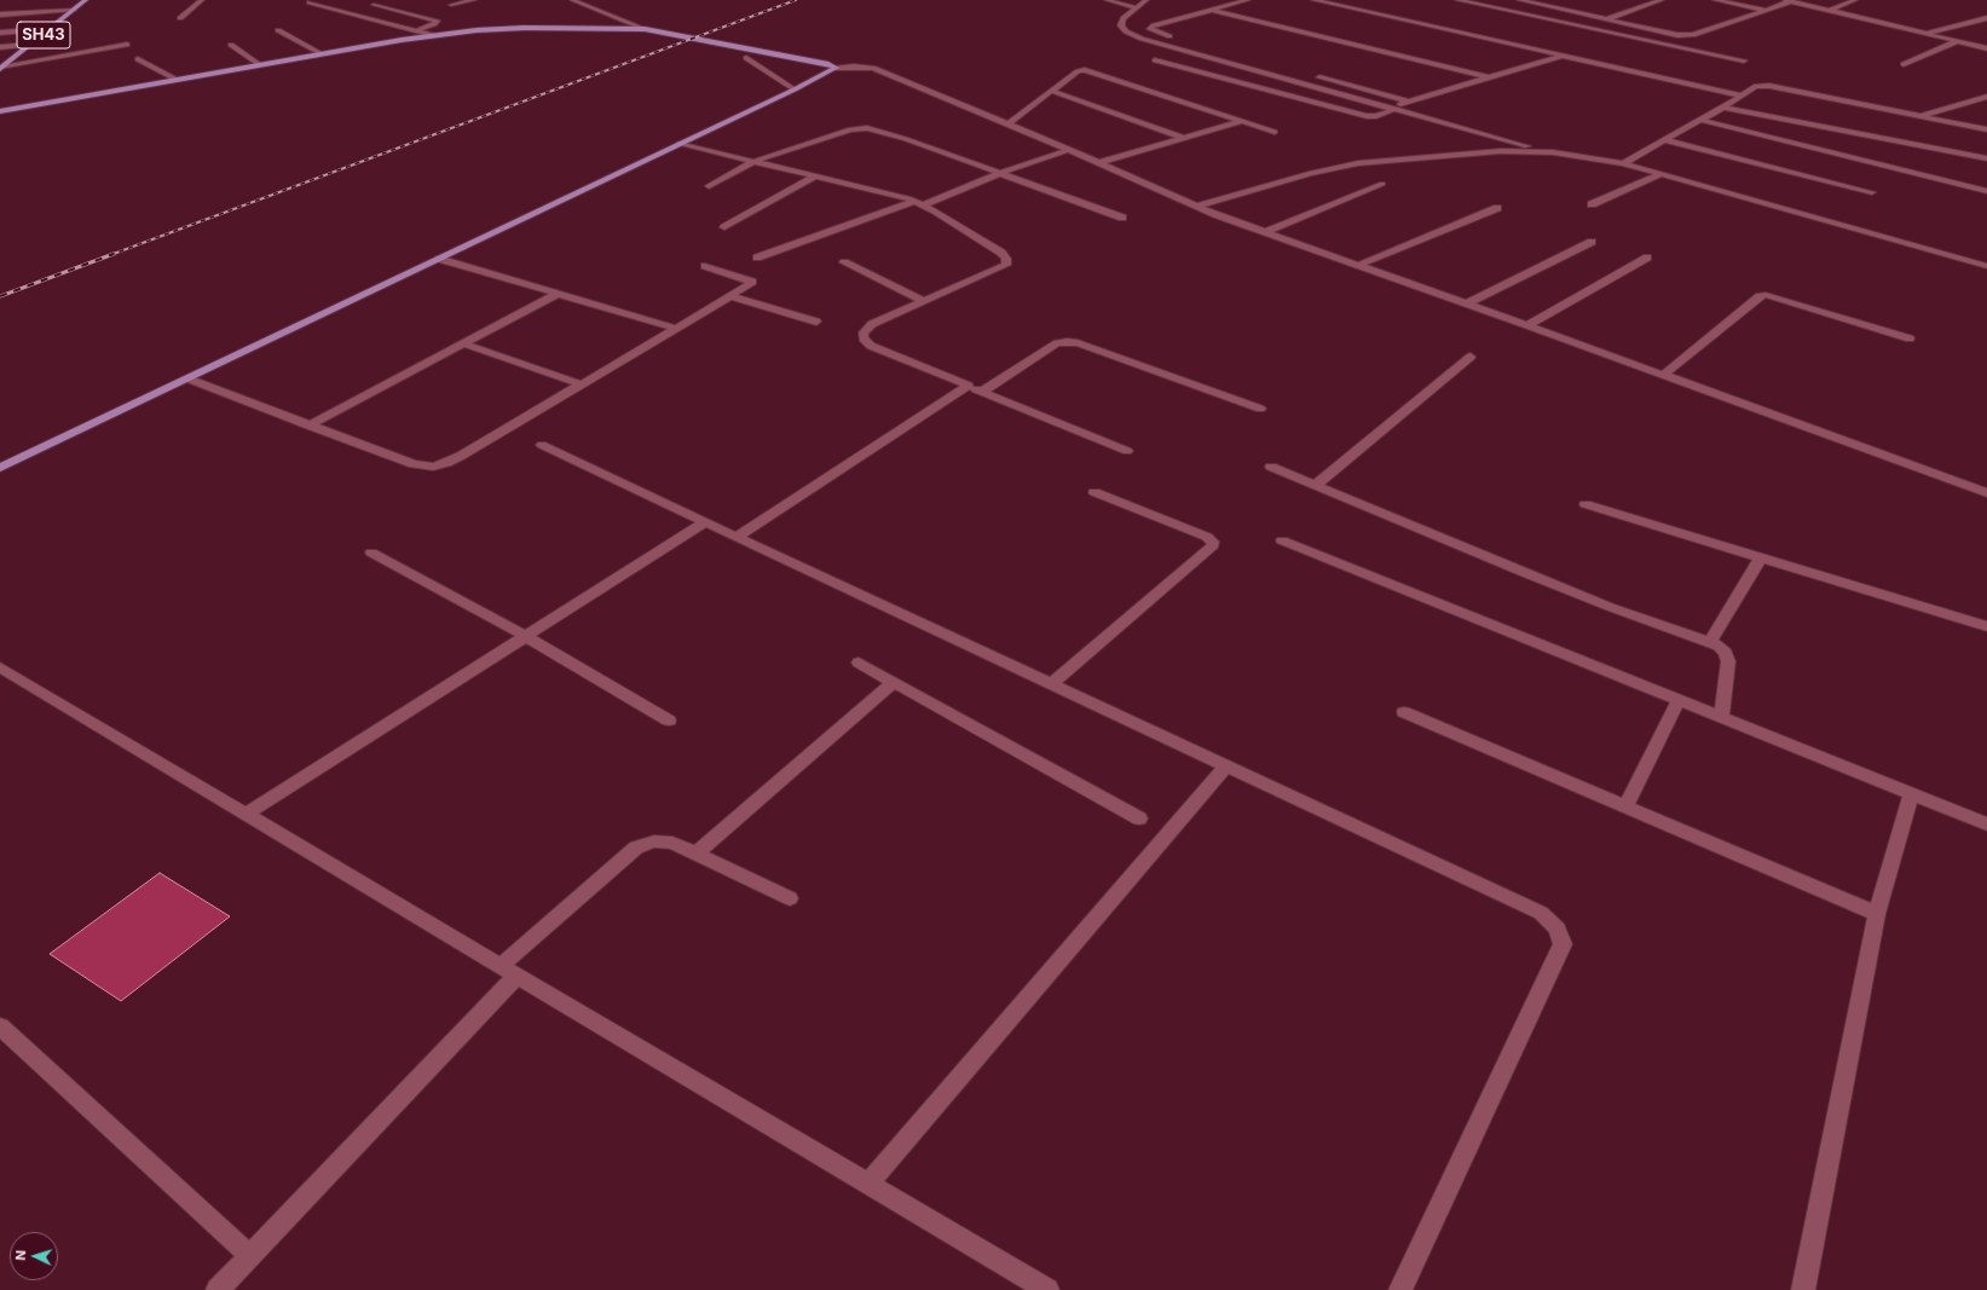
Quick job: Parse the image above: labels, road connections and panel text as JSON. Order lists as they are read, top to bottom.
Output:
{
  "streets": {
    "main road": ["SH43"]
  },
  "north": "left"
}
